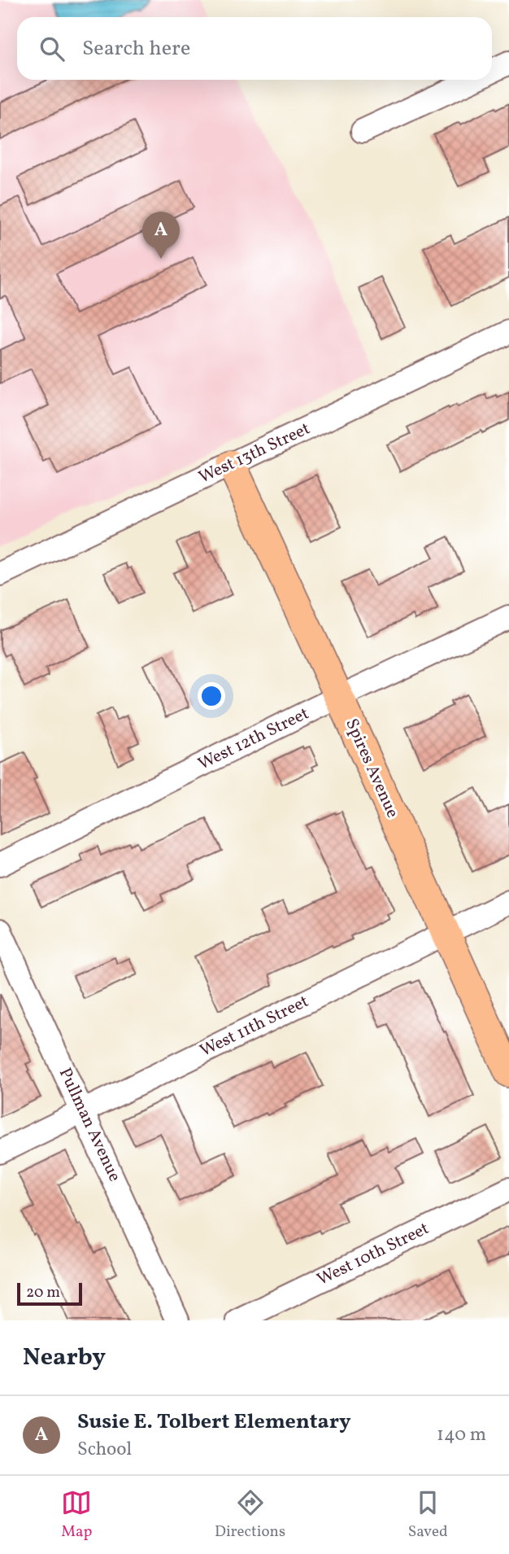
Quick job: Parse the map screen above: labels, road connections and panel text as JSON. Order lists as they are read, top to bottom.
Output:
{
  "streets": {
    "main road": ["Spires Avenue"],
    "street": [
      "West 13th Street",
      "West 12th Street",
      "West 11th Street",
      "Pullman Avenue",
      "West 10th Street"
    ]
  },
  "crossings": [
    ["West 13th Street", "Spires Avenue"],
    ["West 12th Street", "Spires Avenue"],
    ["Spires Avenue", "West 11th Street"],
    ["West 11th Street", "Pullman Avenue"]
  ],
  "scale_bar": "20 m",
  "page": {
    "search": "Search here",
    "pins": "A",
    "scale": "20 m",
    "heading": "Nearby",
    "list": [
      {
        "mark": "A",
        "name": "Susie E. Tolbert Elementary",
        "note": "School",
        "value": "140 m"
      }
    ],
    "nav": ["Map", "Directions", "Saved"]
  }
}
